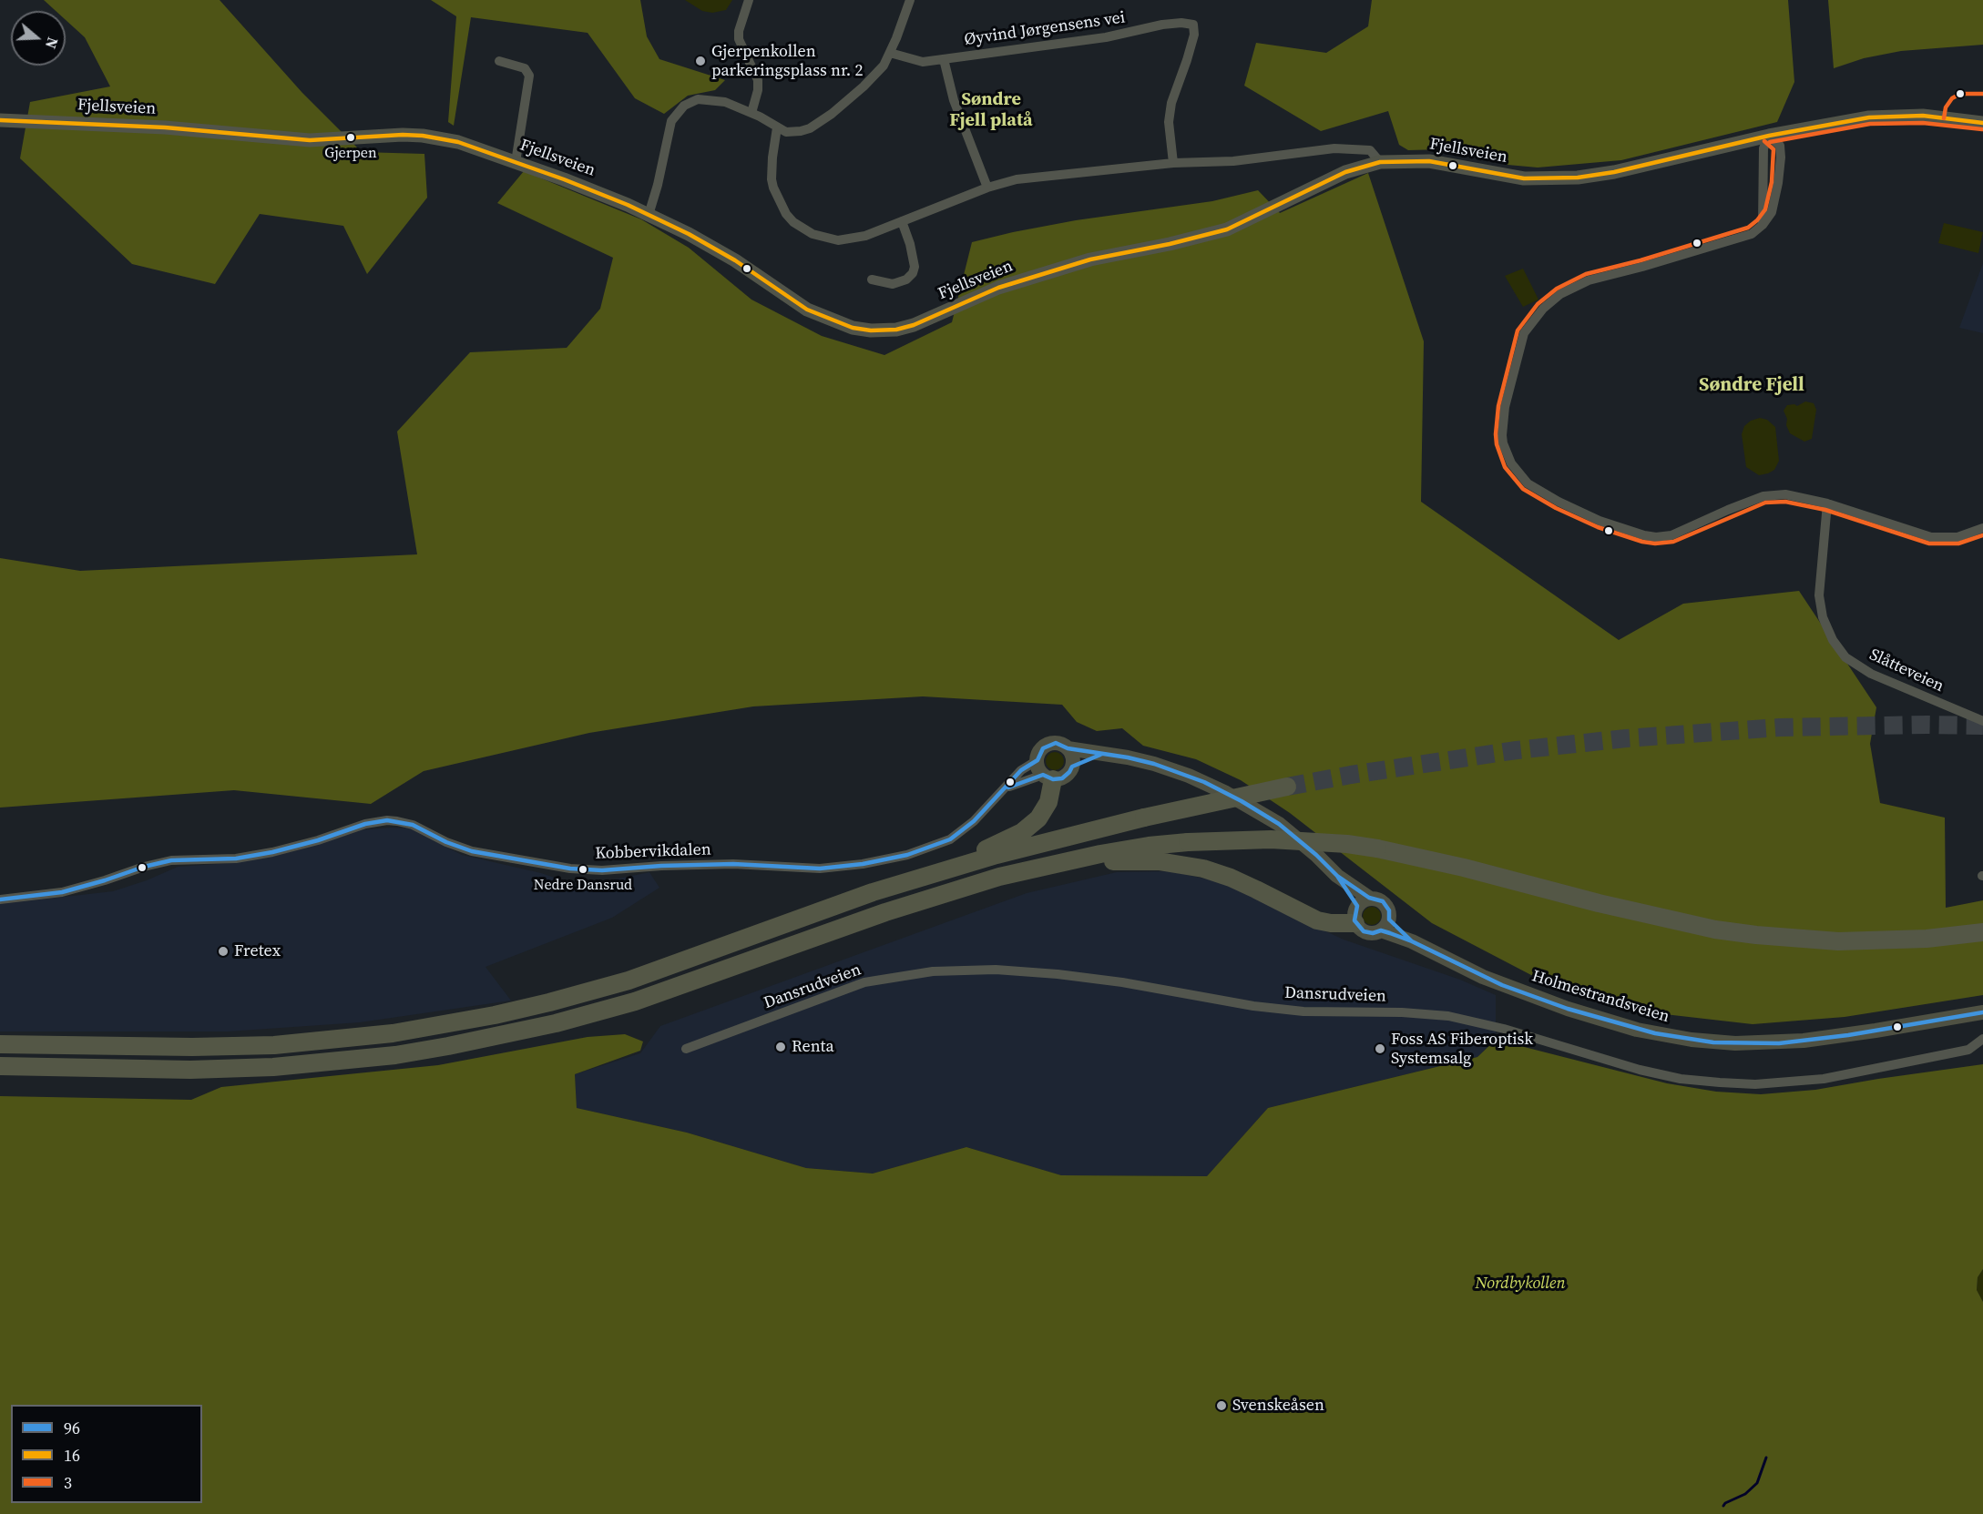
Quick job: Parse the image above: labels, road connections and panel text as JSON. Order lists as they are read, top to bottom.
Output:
{
  "streets": {
    "main road": ["Fjellsveien", "Holmestrandsveien"],
    "street": [
      "Øyvind Jørgensens vei",
      "Slåtteveien",
      "Kobbervikdalen",
      "Dansrudveien"
    ]
  },
  "districts": ["Søndre Fjell platå", "Søndre Fjell"],
  "parks": ["Nordbykollen"],
  "places": [
    "Gjerpenkollen parkeringsplass nr. 2",
    "Gjerpen",
    "Nedre Dansrud",
    "Fretex",
    "Renta",
    "Foss AS Fiberoptisk Systemsalg",
    "Svenskeåsen"
  ],
  "lines": ["transit line 3", "transit line 16", "transit line 96"],
  "legend": ["96", "16", "3"],
  "north": "right"
}
